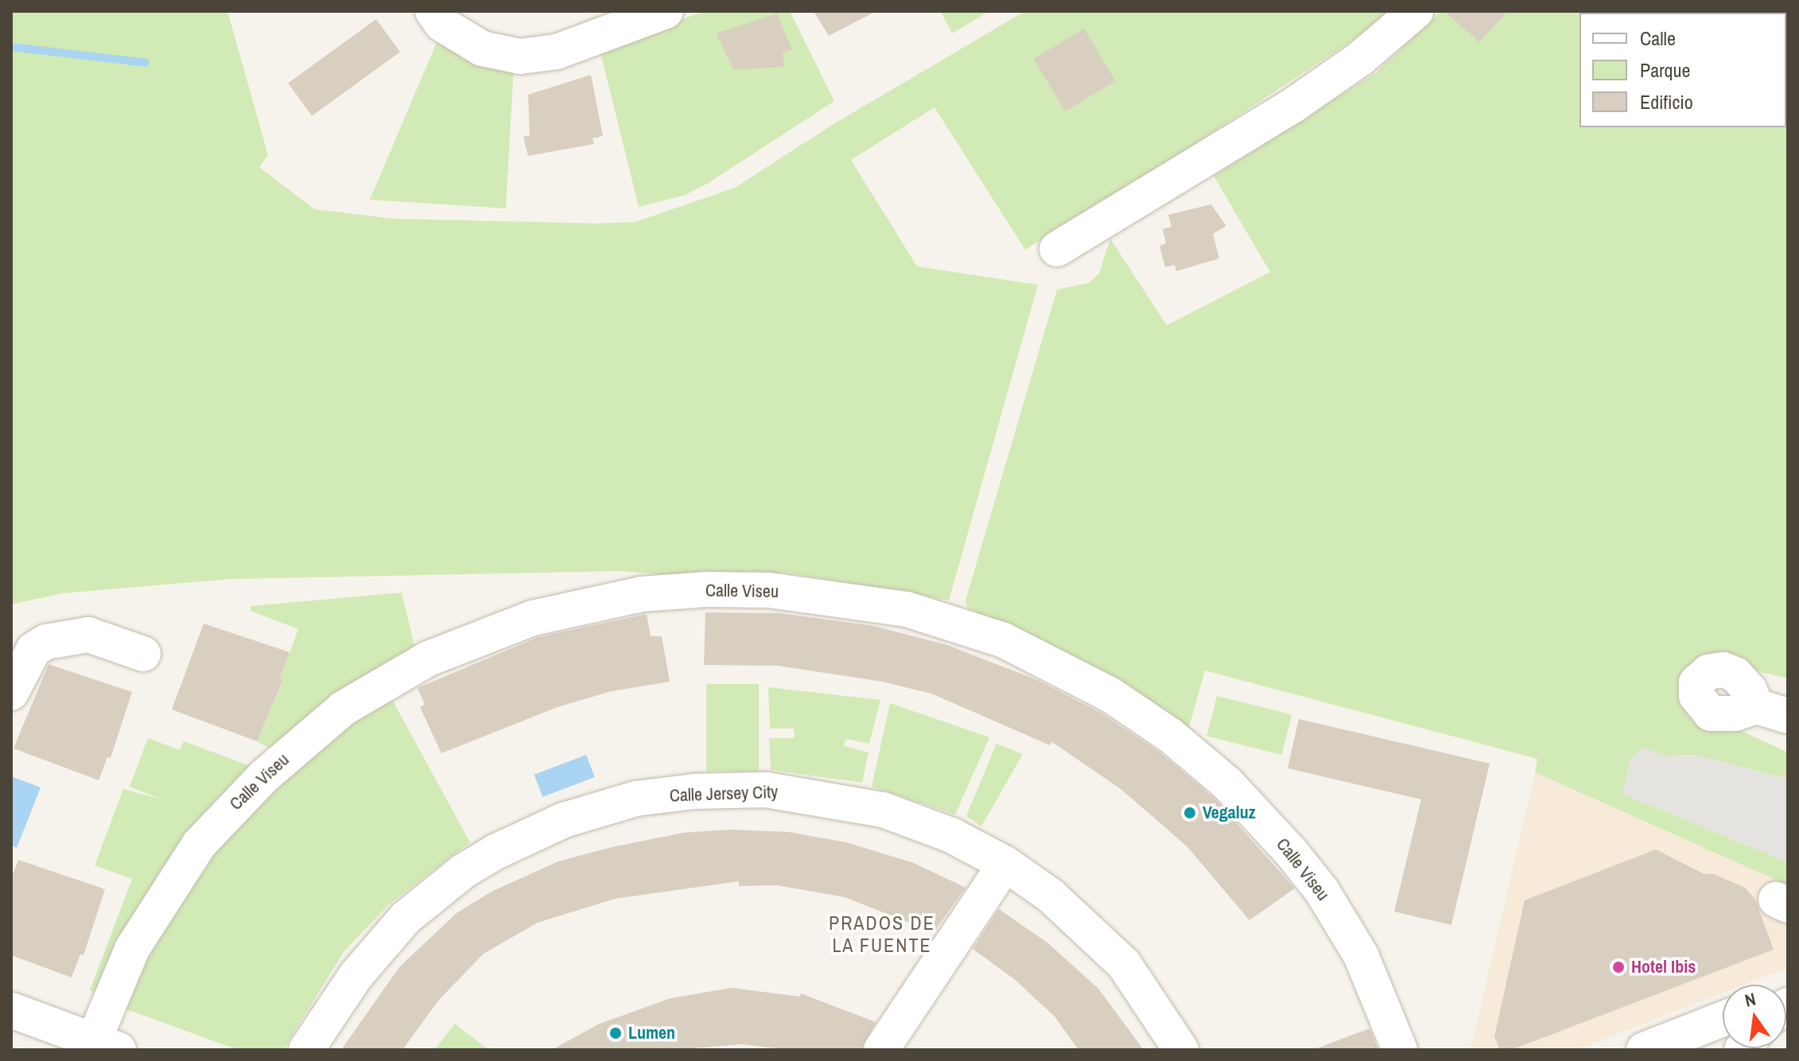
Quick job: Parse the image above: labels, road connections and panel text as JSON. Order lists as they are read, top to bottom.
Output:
{
  "streets": {
    "street": ["Calle Viseu", "Calle Jersey City"]
  },
  "districts": ["PRADOS DE LA FUENTE"],
  "places": ["Vegaluz", "Hotel Ibis", "Lumen"],
  "legend": ["Calle", "Parque", "Edificio"],
  "north": "top"
}
